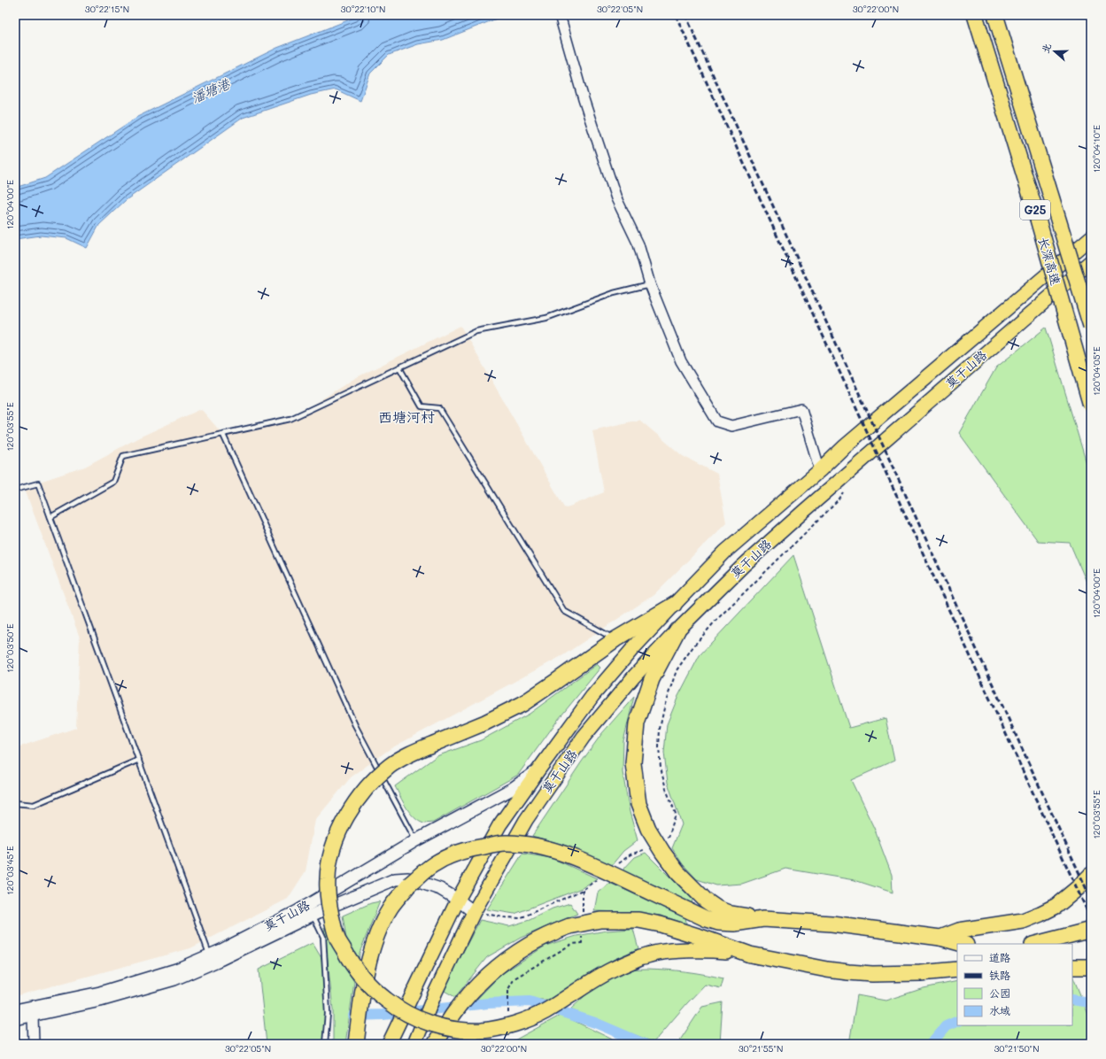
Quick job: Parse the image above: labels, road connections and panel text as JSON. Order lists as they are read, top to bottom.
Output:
{
  "streets": {
    "highway": ["G25", "长深高速", "莫干山路"]
  },
  "districts": ["西塘河村"],
  "water": ["潘塘港"],
  "legend": [
    "道路",
    "铁路",
    "公园",
    "水域"
  ],
  "north": "left",
  "coordinates": [
    "30°22'15\"N",
    "30°22'10\"N",
    "30°22'05\"N",
    "30°22'00\"N",
    "120°04'10\"E",
    "120°04'00\"E",
    "120°04'05\"E",
    "120°03'55\"E",
    "120°03'50\"E",
    "120°03'45\"E",
    "30°21'55\"N",
    "30°21'50\"N"
  ]
}
